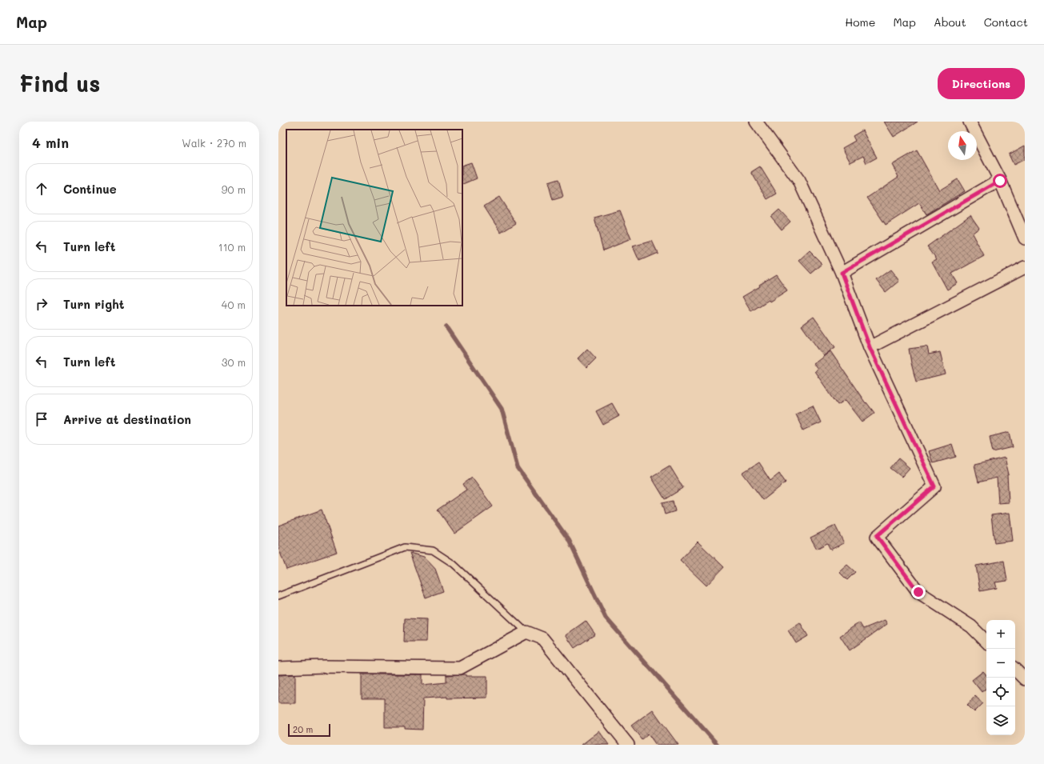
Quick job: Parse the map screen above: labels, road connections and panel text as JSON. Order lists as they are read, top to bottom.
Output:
{
  "scale_bar": "20 m",
  "north": "top",
  "page": {
    "header": "Map",
    "nav": [
      "Home",
      "Map",
      "About",
      "Contact"
    ],
    "buttons": "Directions",
    "title": "Find us",
    "heading": ["4 min", "Walk · 270 m"],
    "list": [
      ["Continue", "90 m"],
      ["Turn left", "110 m"],
      ["Turn right", "40 m"],
      ["Turn left", "30 m"],
      "Arrive at destination"
    ],
    "map_buttons": ["+", "−"],
    "scale": "20 m"
  }
}
